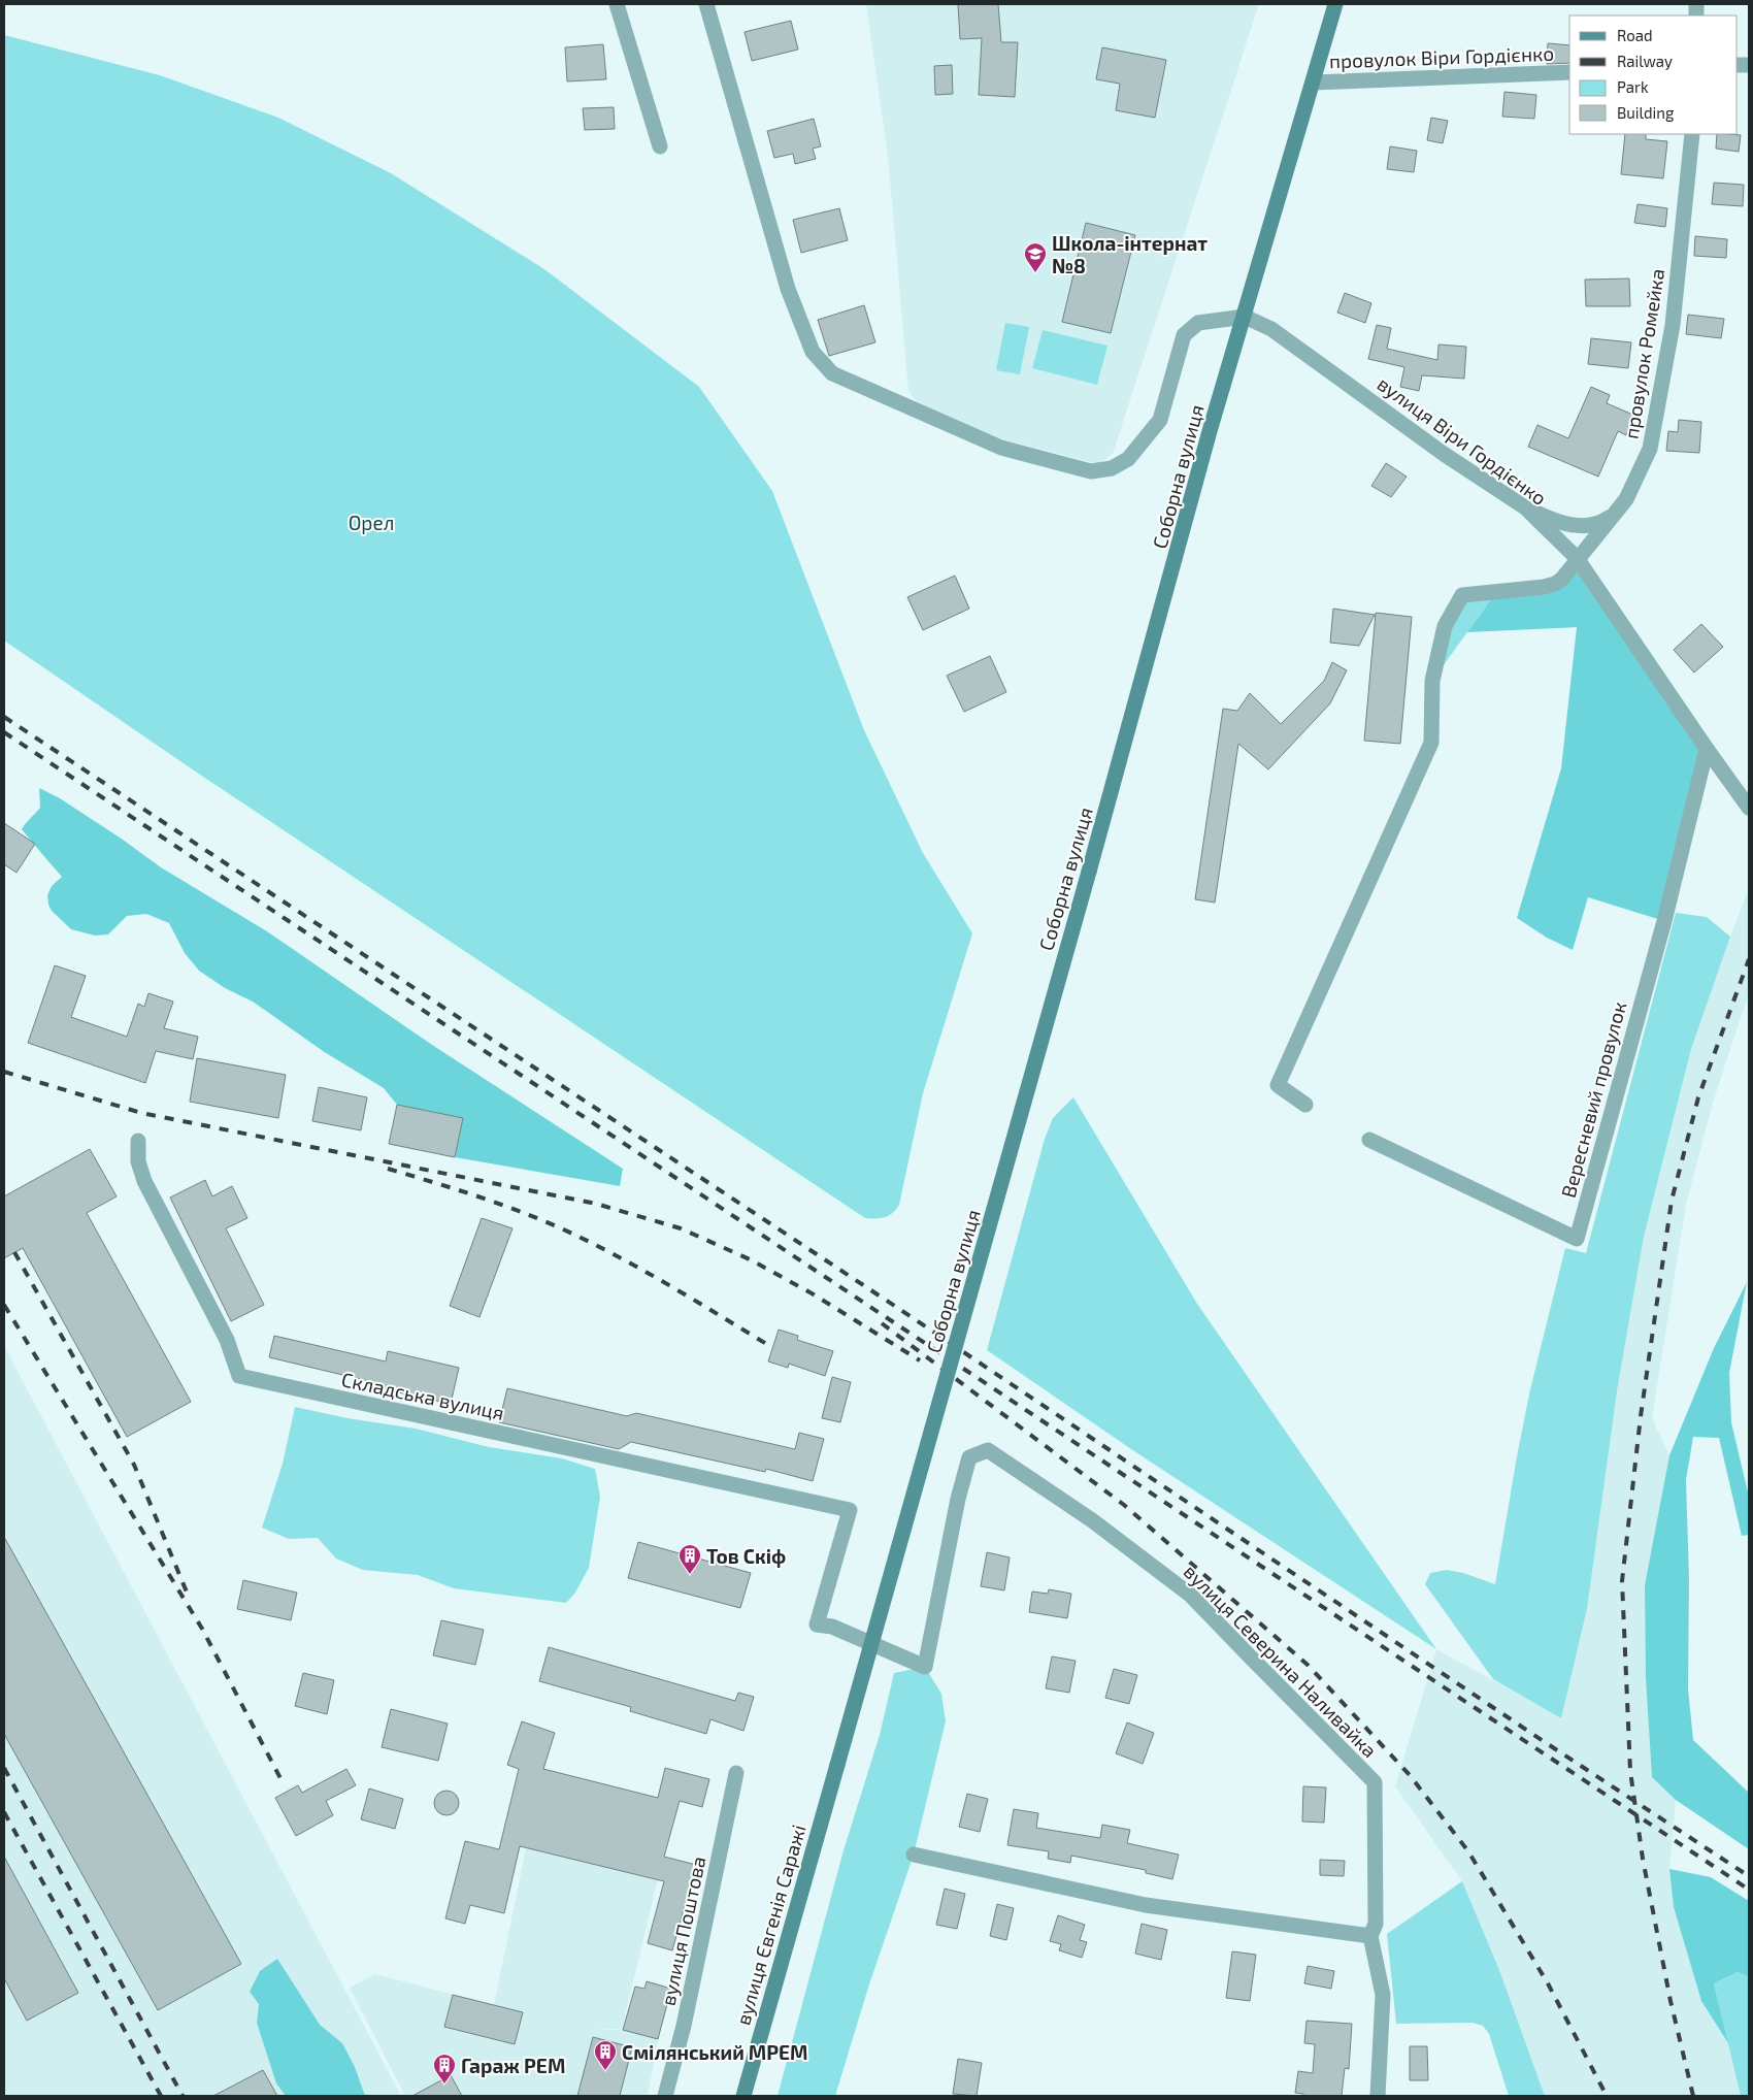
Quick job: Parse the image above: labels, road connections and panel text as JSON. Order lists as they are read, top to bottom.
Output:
{
  "streets": {
    "main road": ["Соборна вулиця", "вулиця Євгенія Саражі"],
    "street": [
      "провулок Віри Гордієнко",
      "провулок Ромейка",
      "вулиця Віри Гордієнко",
      "Вересневий провулок",
      "Складська вулиця",
      "вулиця Северина Наливайка",
      "вулиця Поштова"
    ]
  },
  "crossings": [
    ["провулок Віри Гордієнко", "Соборна вулиця"],
    ["провулок Ромейка", "вулиця Віри Гордієнко"],
    ["вулиця Віри Гордієнко", "Соборна вулиця"],
    ["вулиця Віри Гордієнко", "Вересневий провулок"],
    ["Соборна вулиця", "вулиця Євгенія Саражі"],
    ["Складська вулиця", "вулиця Северина Наливайка"]
  ],
  "parks": ["Орел"],
  "places": {
    "school or university": ["Школа-інтернат №8"],
    "building": ["Тов Скіф", "Смілянський МРЕМ", "Гараж РЕМ"]
  },
  "legend": [
    "Road",
    "Railway",
    "Park",
    "Building"
  ]
}
